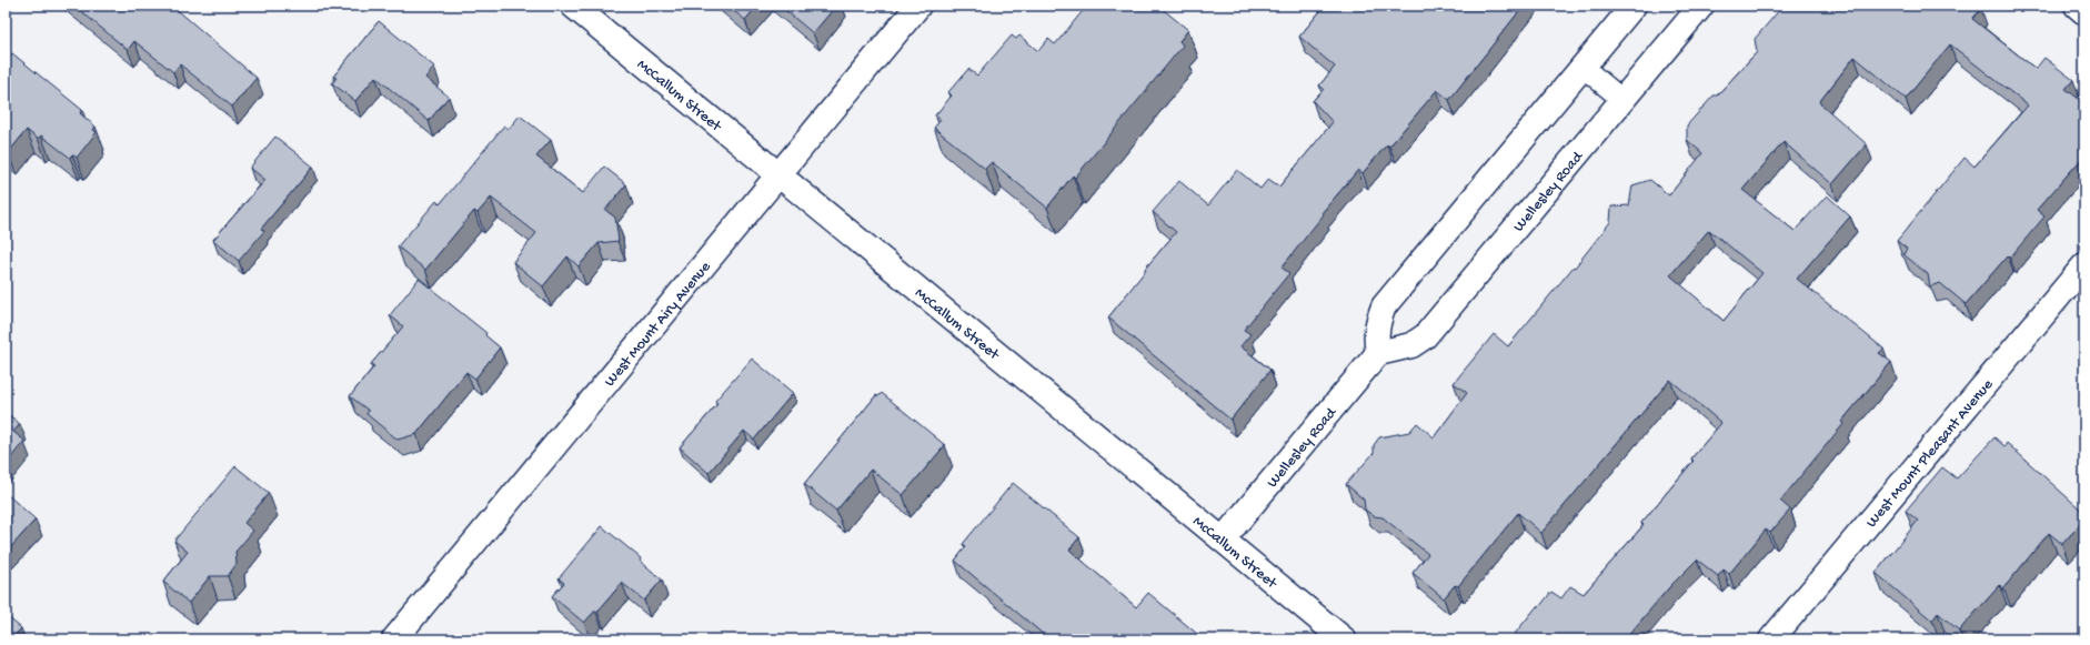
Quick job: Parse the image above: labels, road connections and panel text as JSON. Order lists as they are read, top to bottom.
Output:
{
  "streets": {
    "street": [
      "McCallum Street",
      "Wellesley Road",
      "West Mount Airy Avenue",
      "West Mount Pleasant Avenue"
    ]
  },
  "crossings": [
    ["McCallum Street", "Wellesley Road"],
    ["McCallum Street", "West Mount Airy Avenue"]
  ]
}
